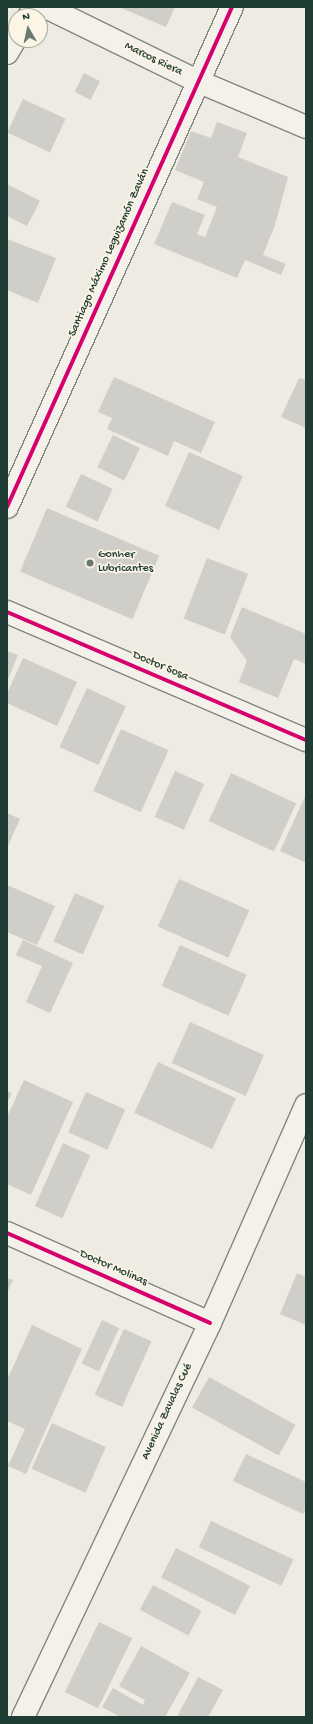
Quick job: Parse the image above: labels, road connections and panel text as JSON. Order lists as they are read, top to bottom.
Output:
{
  "streets": {
    "street": [
      "Marcos Riera",
      "Santiago Máximo Leguizamón Zaván",
      "Doctor Sosa",
      "Doctor Molinas",
      "Avenida Zavalas Cué"
    ]
  },
  "crossings": [
    ["Marcos Riera", "Santiago Máximo Leguizamón Zaván"],
    ["Doctor Molinas", "Avenida Zavalas Cué"]
  ],
  "places": ["Gonher Lubricantes"],
  "north": "top"
}
